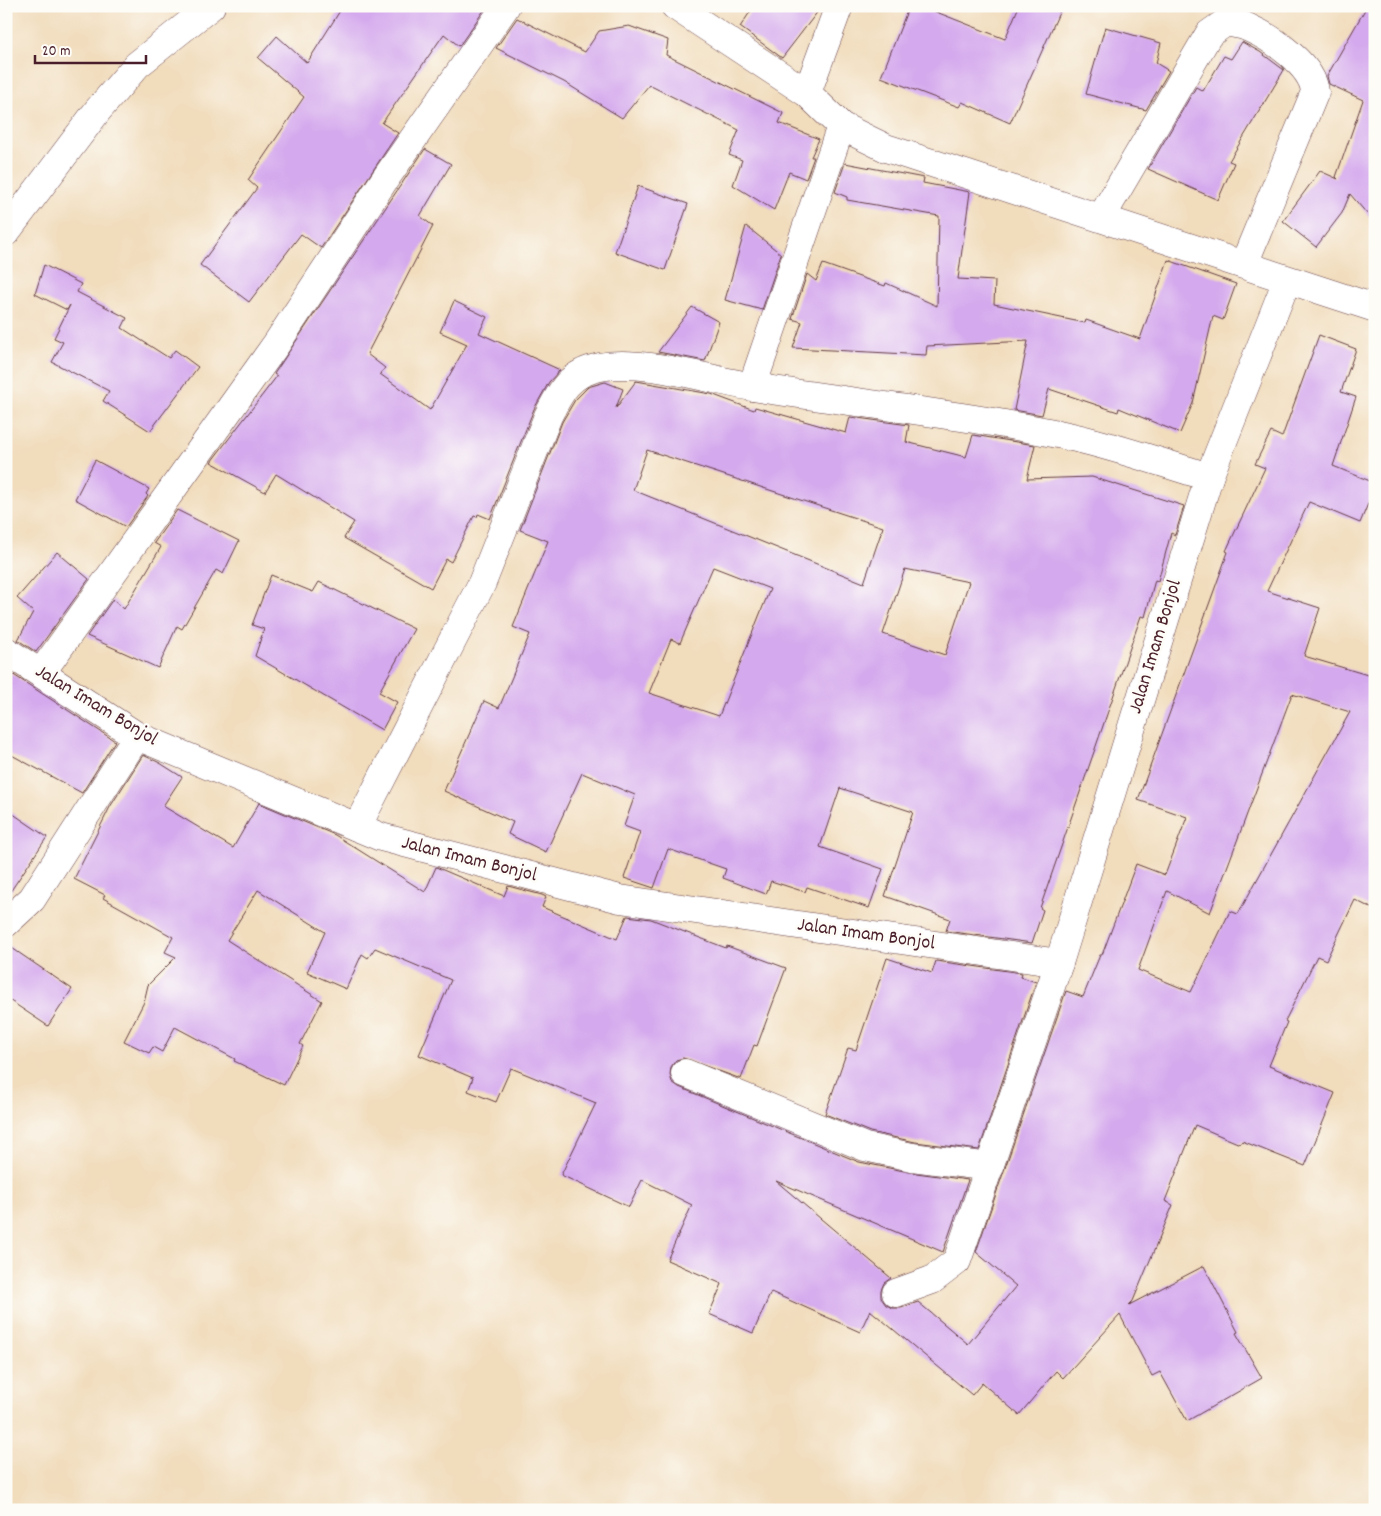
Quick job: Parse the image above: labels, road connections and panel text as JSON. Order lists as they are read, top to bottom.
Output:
{
  "streets": {
    "street": ["Jalan Imam Bonjol"]
  },
  "scale_bar": "20 m"
}
